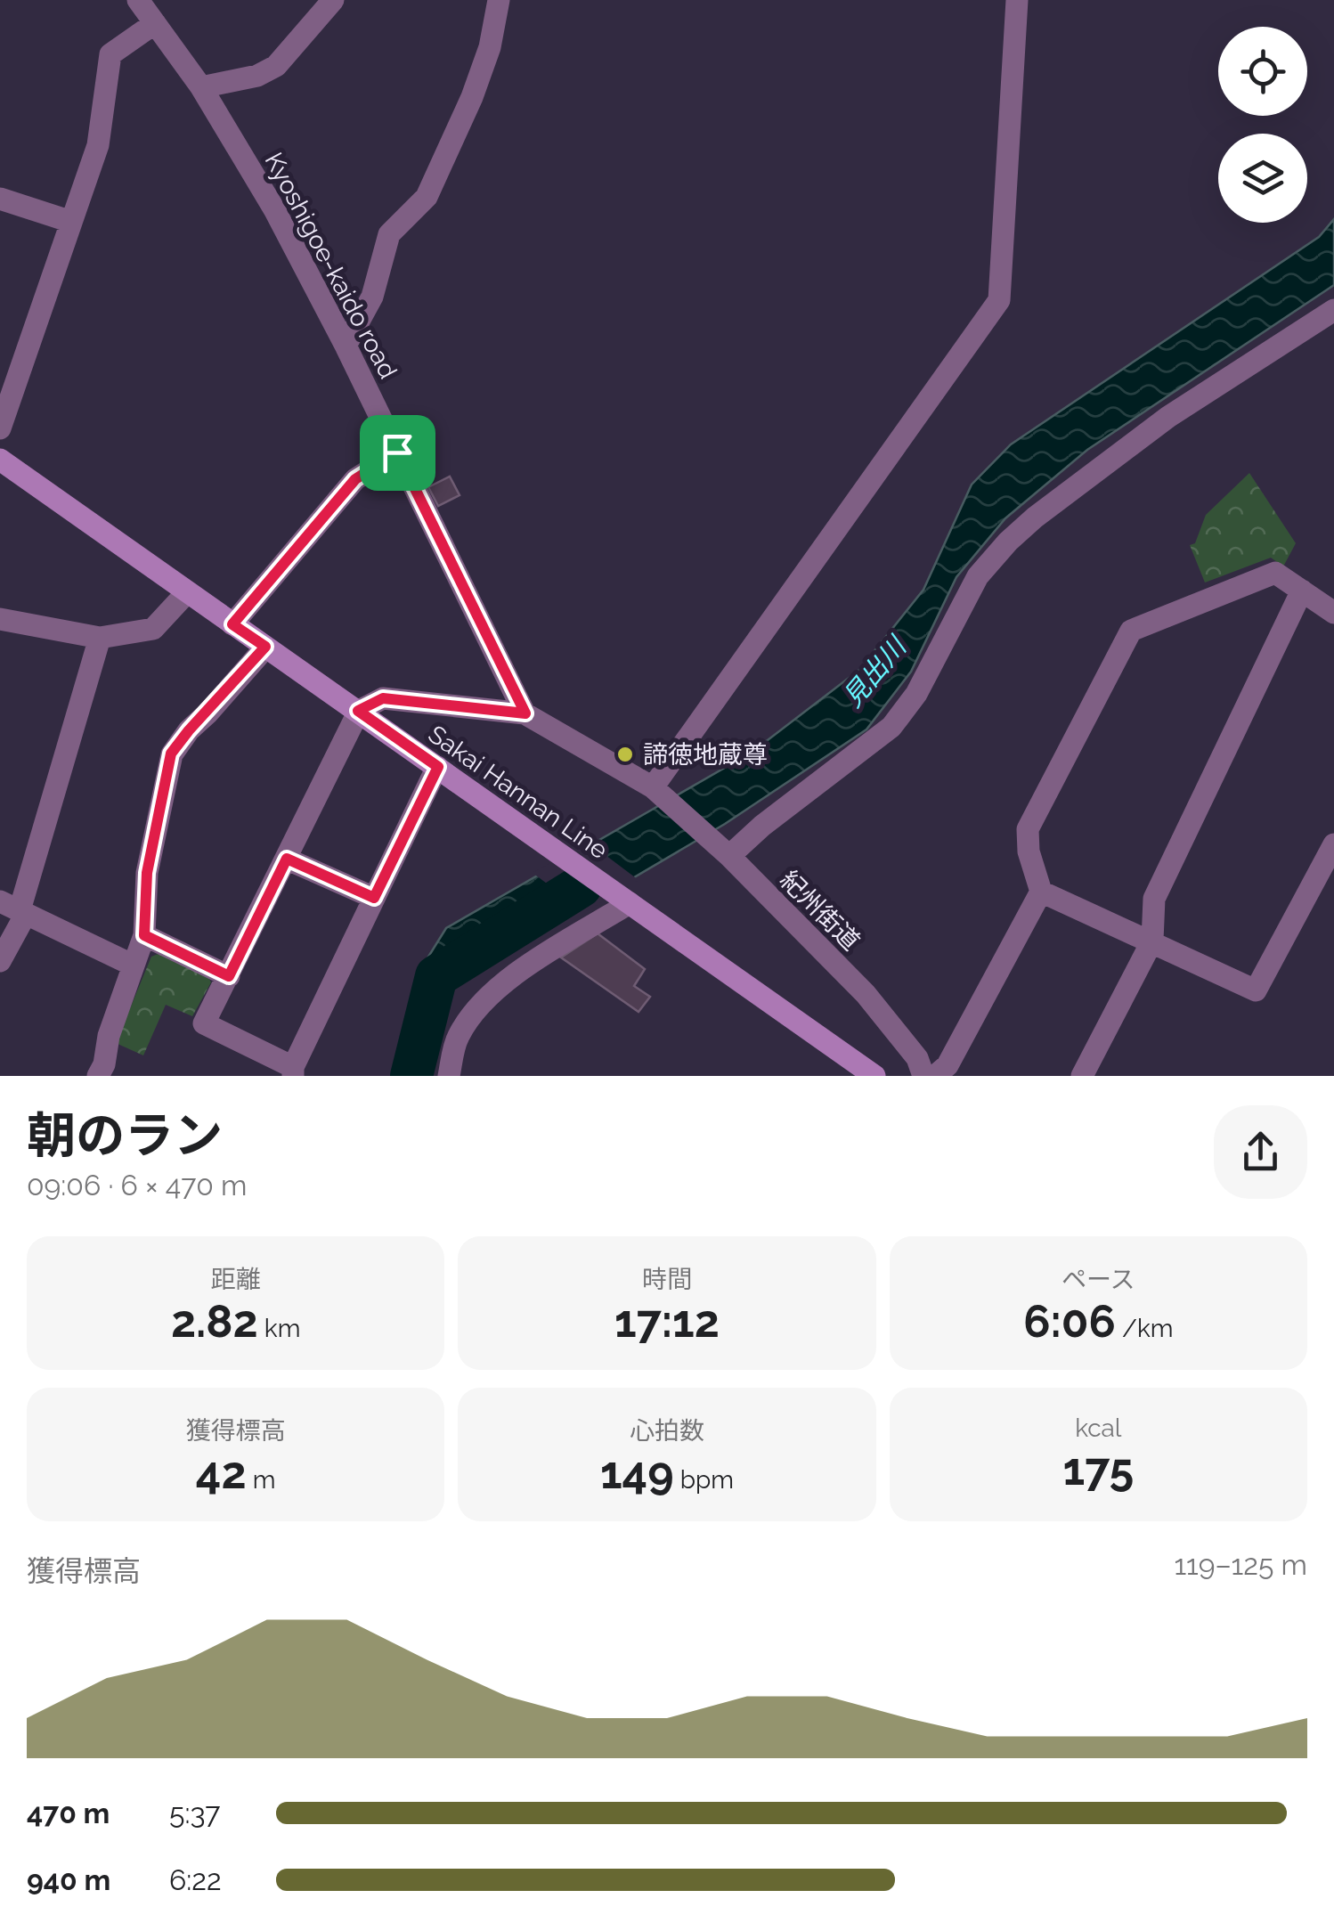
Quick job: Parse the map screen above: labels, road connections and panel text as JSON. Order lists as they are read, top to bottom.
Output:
{
  "streets": {
    "main road": ["Sakai Hannan Line"],
    "street": ["Kyoshigoe-kaido road", "紀州街道"]
  },
  "crossings": [
    ["Kyoshigoe-kaido road", "紀州街道"]
  ],
  "water": ["見出川"],
  "places": ["諦徳地蔵尊"],
  "page": {
    "heading": ["朝のラン", "09:06 · 6 × 470 m"],
    "stats": [
      ["距離", "2.82 km"],
      ["時間", "17:12"],
      ["ペース", "6:06 /km"],
      ["獲得標高", "42 m"],
      ["心拍数", "149 bpm"],
      ["kcal", "175"]
    ],
    "chart": ["獲得標高", "119–125 m"],
    "list": [
      {
        "name": "470 m",
        "note": "5:37"
      },
      {
        "name": "940 m",
        "note": "6:22"
      }
    ]
  }
}
